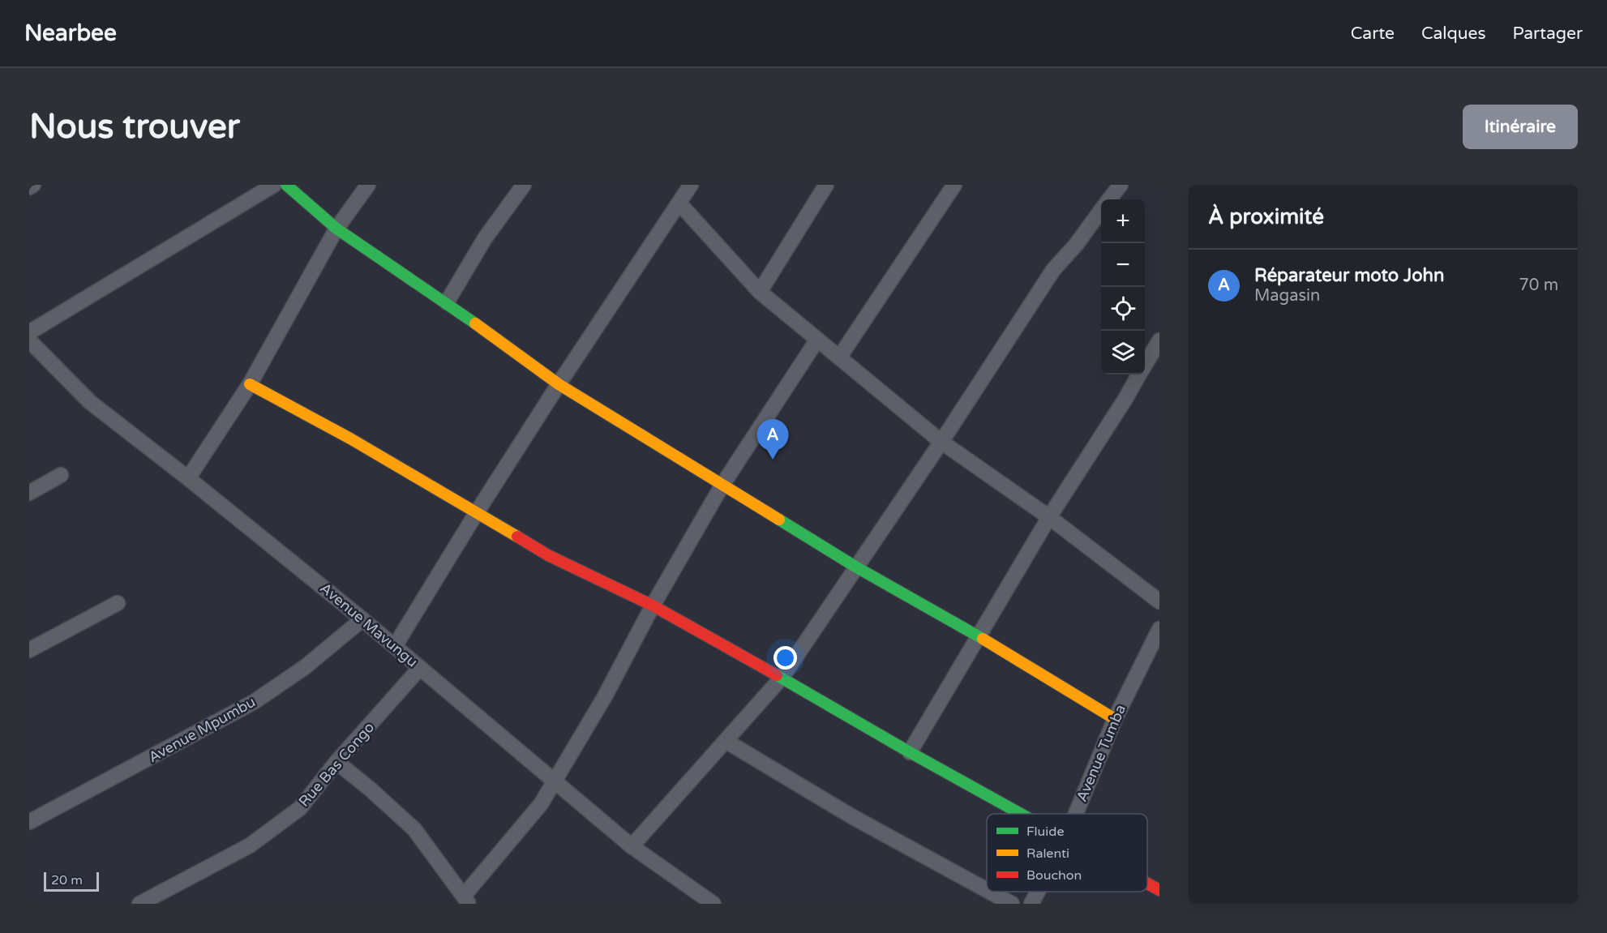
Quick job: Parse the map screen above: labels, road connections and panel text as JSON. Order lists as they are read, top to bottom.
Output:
{
  "streets": {
    "street": [
      "Avenue Mavungu",
      "Avenue Mpumbu",
      "Avenue Tumba",
      "Rue Bas Congo"
    ]
  },
  "crossings": [
    ["Avenue Mavungu", "Avenue Mpumbu"],
    ["Avenue Mavungu", "Rue Bas Congo"]
  ],
  "legend": ["Fluide", "Ralenti", "Bouchon"],
  "scale_bar": "20 m",
  "page": {
    "header": "Nearbee",
    "nav": ["Carte", "Calques", "Partager"],
    "buttons": "Itinéraire",
    "title": "Nous trouver",
    "heading": "À proximité",
    "map_buttons": ["+", "−"],
    "list": [
      {
        "mark": "A",
        "name": "Réparateur moto John",
        "note": "Magasin",
        "value": "70 m"
      }
    ],
    "pins": "A",
    "scale": "20 m"
  }
}
